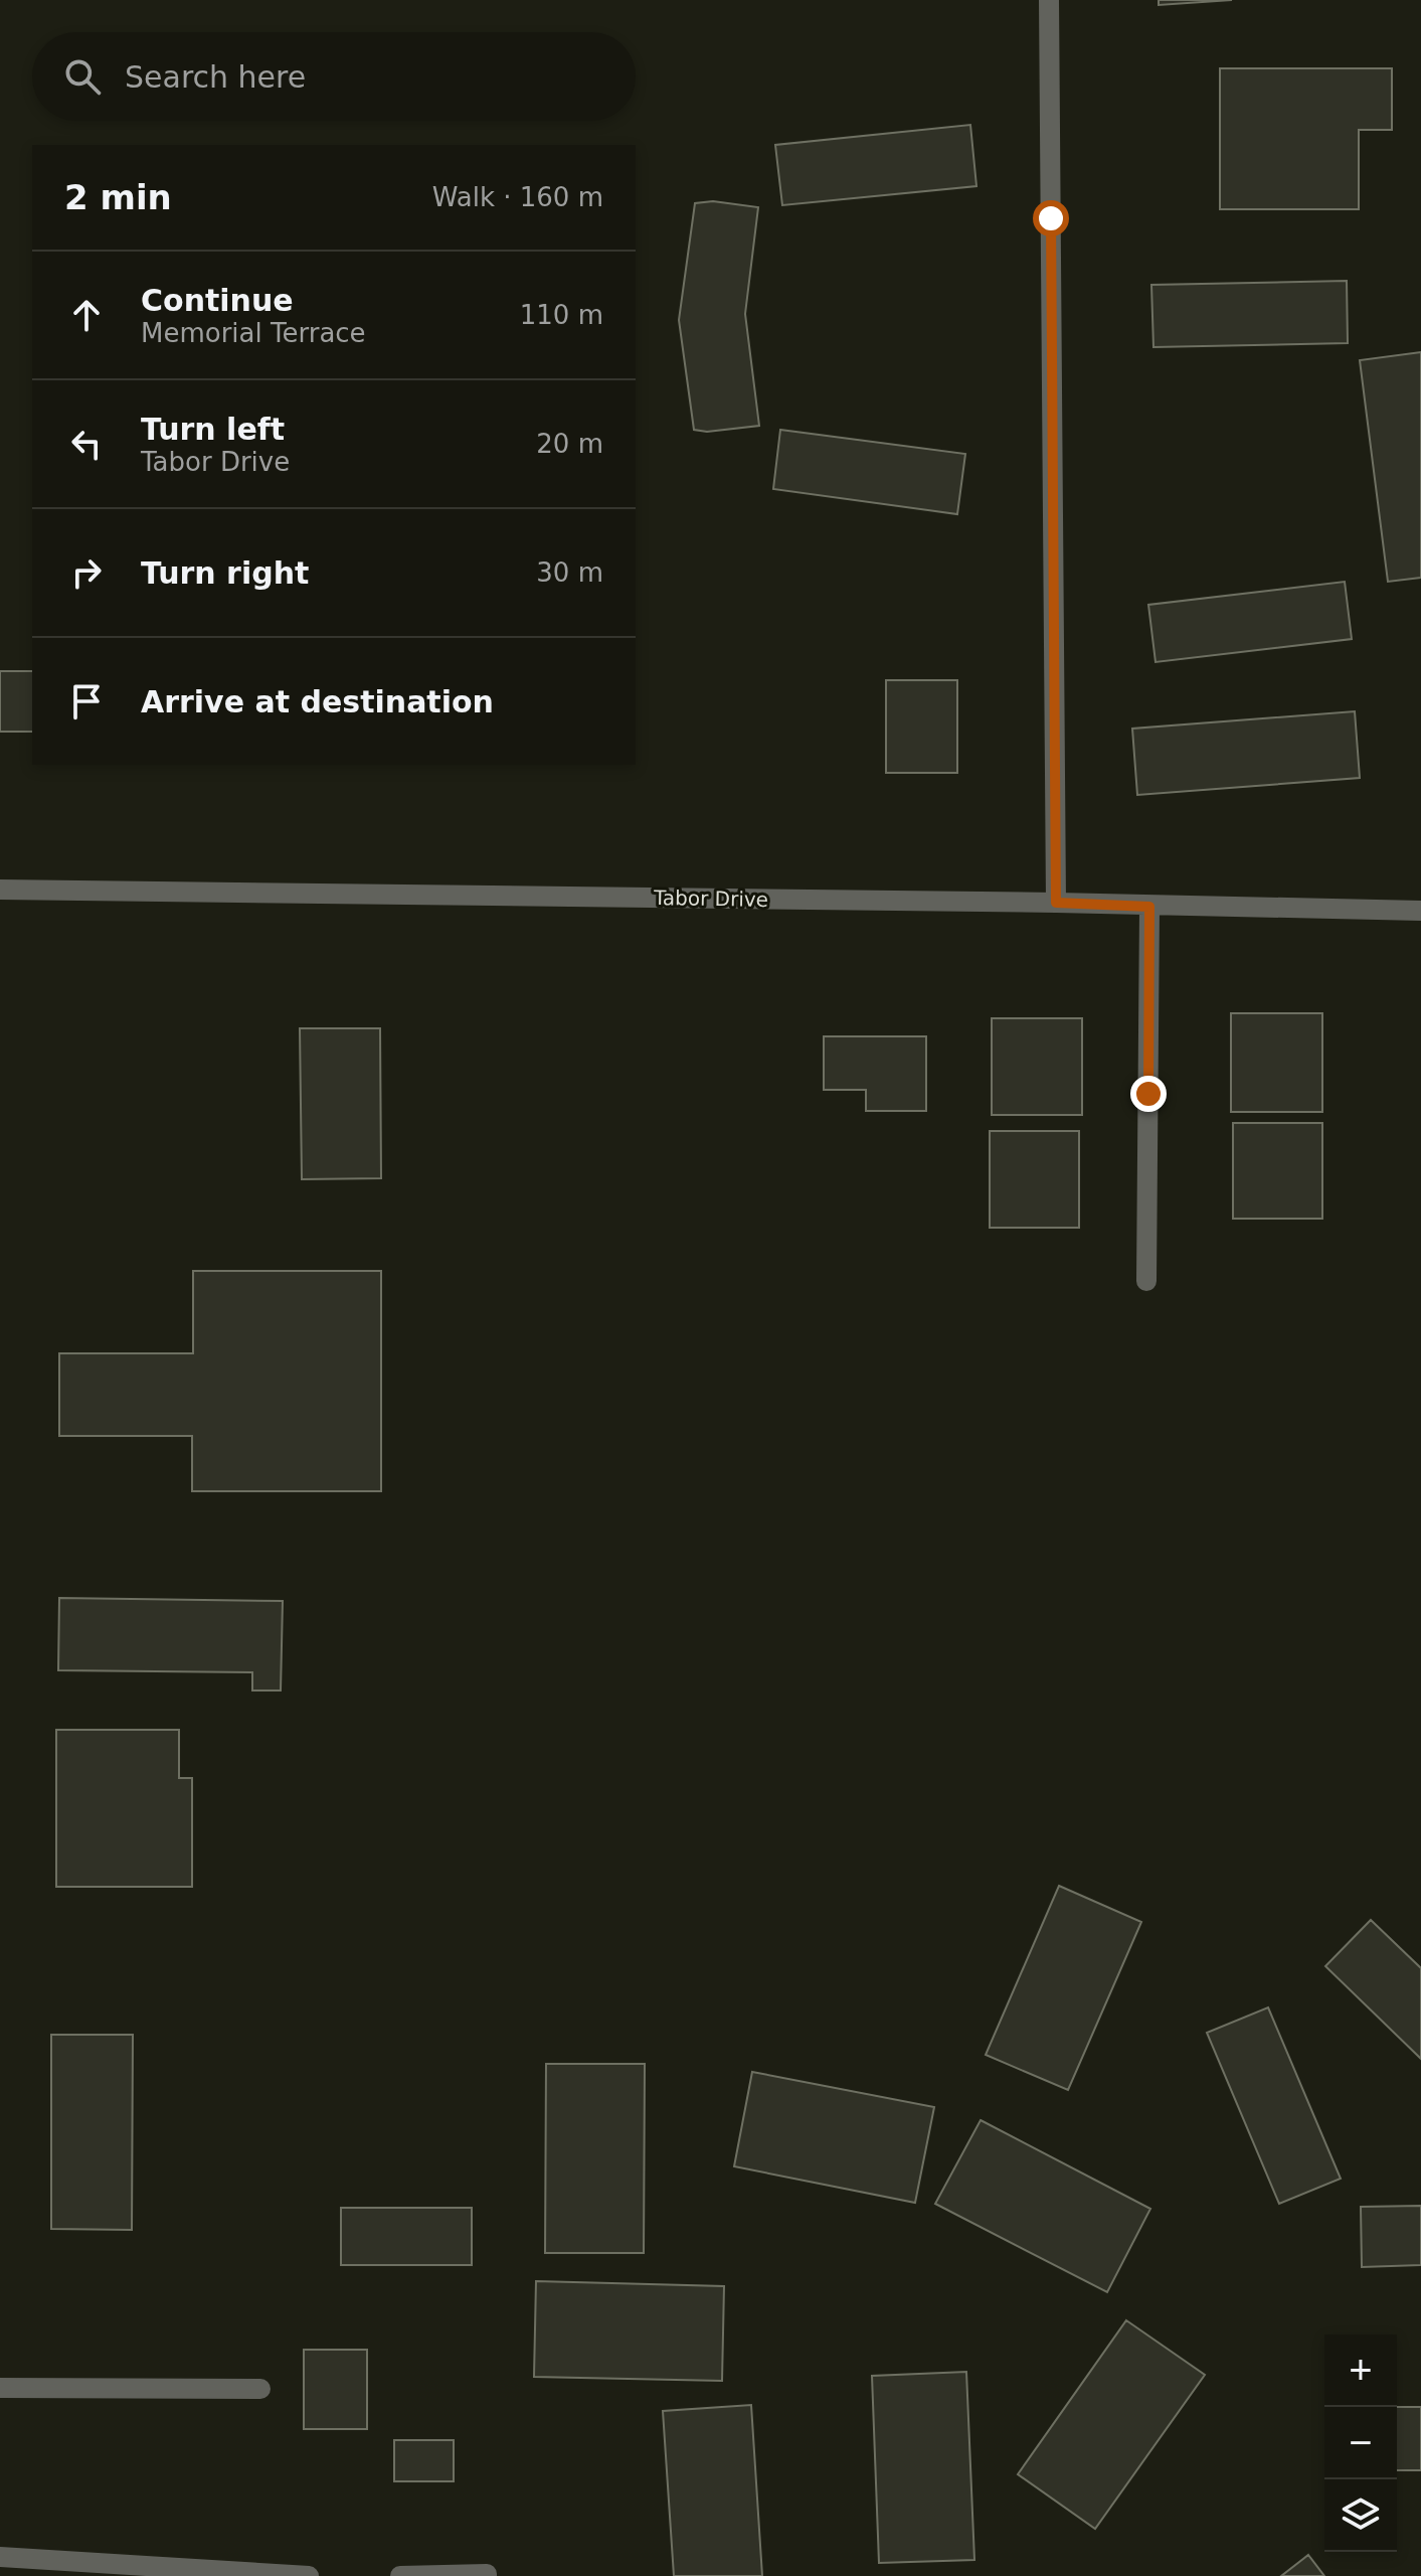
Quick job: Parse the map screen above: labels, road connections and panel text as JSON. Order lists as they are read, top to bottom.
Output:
{
  "streets": {
    "street": ["Tabor Drive"]
  },
  "page": {
    "search": "Search here",
    "heading": ["2 min", "Walk · 160 m"],
    "list": [
      ["Continue", "Memorial Terrace", "110 m"],
      ["Turn left", "Tabor Drive", "20 m"],
      ["Turn right", "30 m"],
      "Arrive at destination"
    ],
    "map_buttons": ["+", "−"]
  }
}
